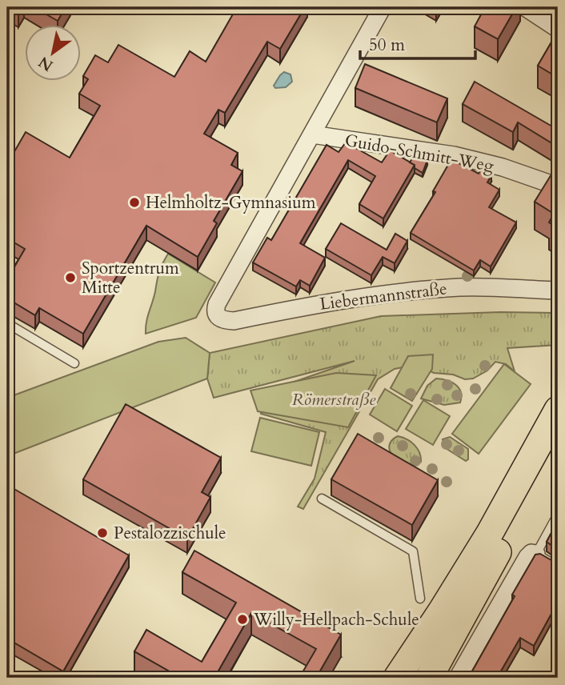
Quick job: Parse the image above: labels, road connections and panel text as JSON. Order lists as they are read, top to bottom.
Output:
{
  "streets": {
    "street": ["Guido-Schmitt-Weg", "Liebermannstraße"]
  },
  "crossings": [
    ["Guido-Schmitt-Weg", "Liebermannstraße"]
  ],
  "parks": ["Römerstraße"],
  "places": [
    "Helmholtz-Gymnasium",
    "Sportzentrum Mitte",
    "Pestalozzischule",
    "Willy-Hellpach-Schule"
  ],
  "scale_bar": "50 m",
  "north": "bottom left"
}
